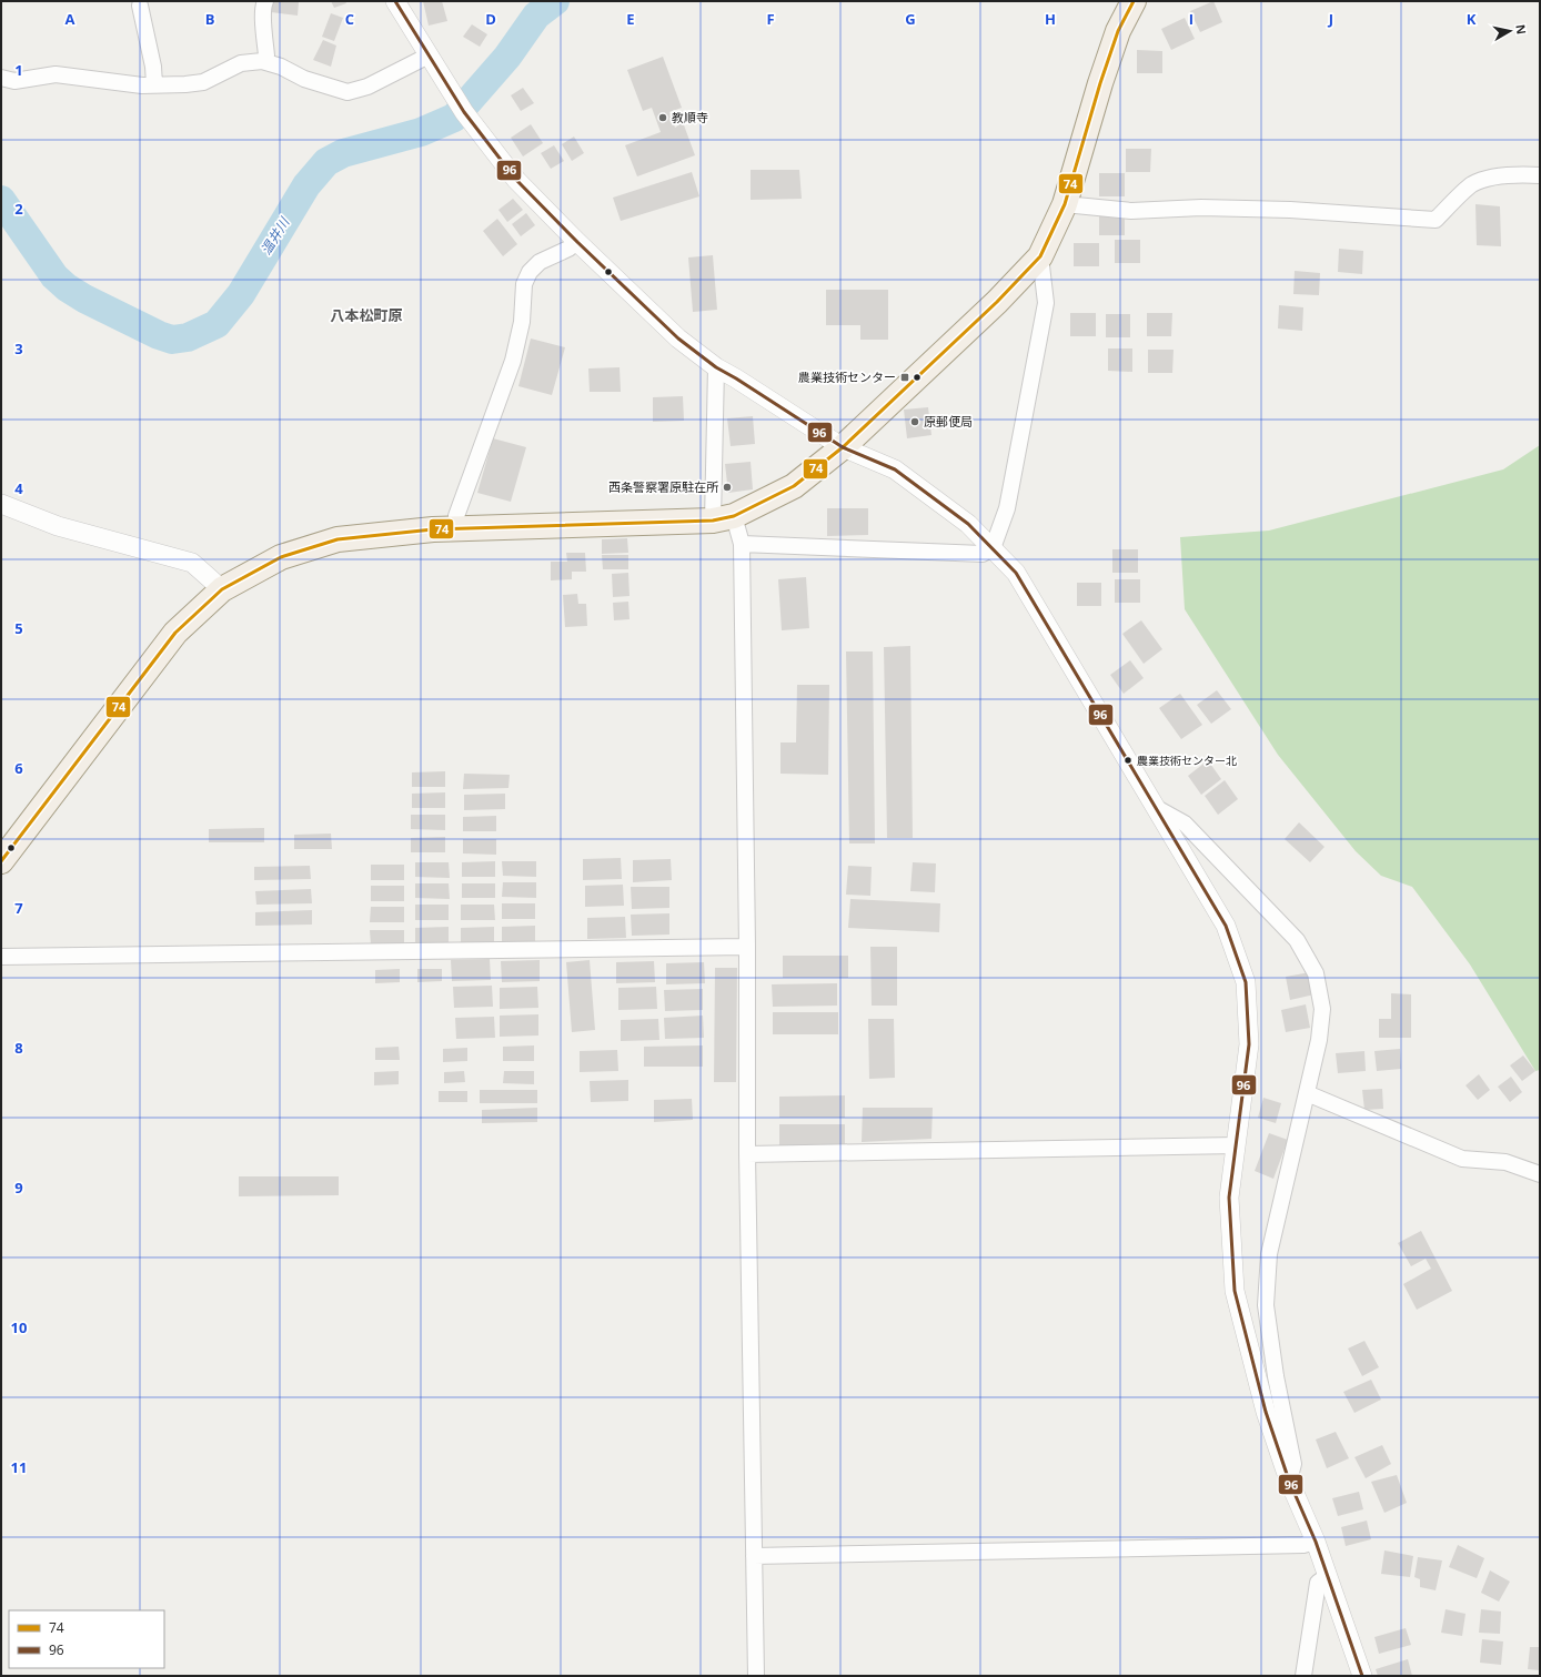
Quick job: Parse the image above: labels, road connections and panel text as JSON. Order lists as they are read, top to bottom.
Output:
{
  "districts": ["八本松町原"],
  "water": ["温井川"],
  "places": {
    "other": [
      "教順寺",
      "原郵便局",
      "西条警察署原駐在所",
      "農業技術センター北"
    ],
    "transit": ["農業技術センター"]
  },
  "lines": ["transit line 74", "transit line 96"],
  "legend": ["74", "96"],
  "north": "right",
  "grid": {
    "columns": [
      "A",
      "B",
      "C",
      "D",
      "E",
      "F",
      "G",
      "H",
      "I",
      "J",
      "K"
    ],
    "rows": [
      "1",
      "2",
      "3",
      "4",
      "5",
      "6",
      "7",
      "8",
      "9",
      "10",
      "11"
    ]
  }
}
